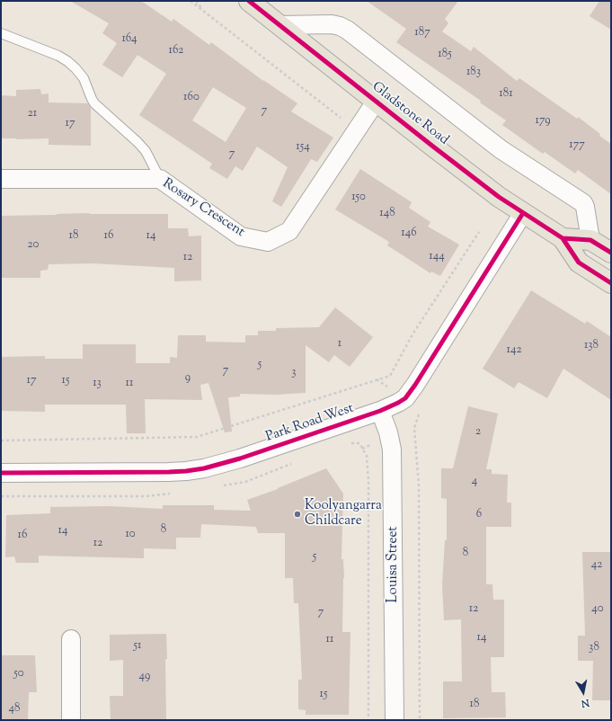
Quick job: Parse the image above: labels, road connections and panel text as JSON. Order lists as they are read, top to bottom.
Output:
{
  "streets": {
    "main road": ["Gladstone Road"],
    "street": ["Rosary Crescent", "Park Road West", "Louisa Street"]
  },
  "crossings": [
    ["Gladstone Road", "Rosary Crescent"],
    ["Gladstone Road", "Park Road West"],
    ["Park Road West", "Louisa Street"]
  ],
  "places": ["Koolyangarra Childcare"],
  "house_numbers": [
    "187",
    "164",
    "162",
    "185",
    "183",
    "181",
    "160",
    "7",
    "21",
    "179",
    "17",
    "177",
    "154",
    "7",
    "150",
    "148",
    "146",
    "18",
    "16",
    "14",
    "20",
    "144",
    "12",
    "1",
    "138",
    "142",
    "5",
    "7",
    "3",
    "9",
    "17",
    "15",
    "13",
    "11",
    "2",
    "4",
    "6",
    "8",
    "14",
    "10",
    "16",
    "12",
    "8",
    "5",
    "42",
    "12",
    "40",
    "7",
    "14",
    "11",
    "51",
    "38",
    "50",
    "49",
    "15",
    "18",
    "48"
  ],
  "north": "bottom"
}
